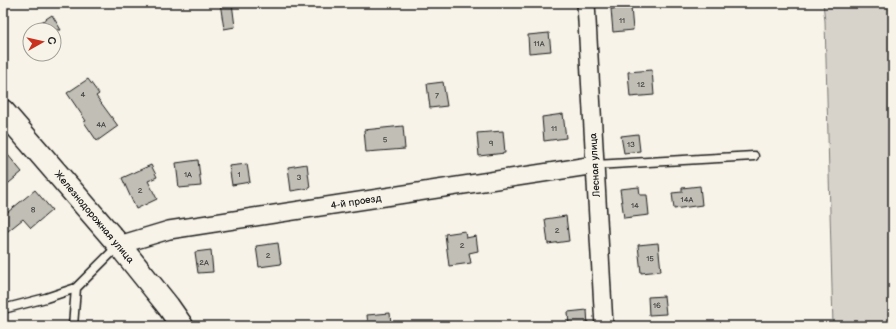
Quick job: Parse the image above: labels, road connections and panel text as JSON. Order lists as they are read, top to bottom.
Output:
{
  "streets": {
    "street": ["Лесная улица", "4-й проезд", "Железнодорожная улица"]
  },
  "crossings": [
    ["Лесная улица", "4-й проезд"],
    ["4-й проезд", "Железнодорожная улица"]
  ],
  "house_numbers": [
    "11",
    "11А",
    "12",
    "4",
    "7",
    "4А",
    "11",
    "5",
    "9",
    "13",
    "1А",
    "1",
    "3",
    "2",
    "14А",
    "14",
    "8",
    "2",
    "2",
    "2",
    "15",
    "2А",
    "16"
  ],
  "north": "right"
}
